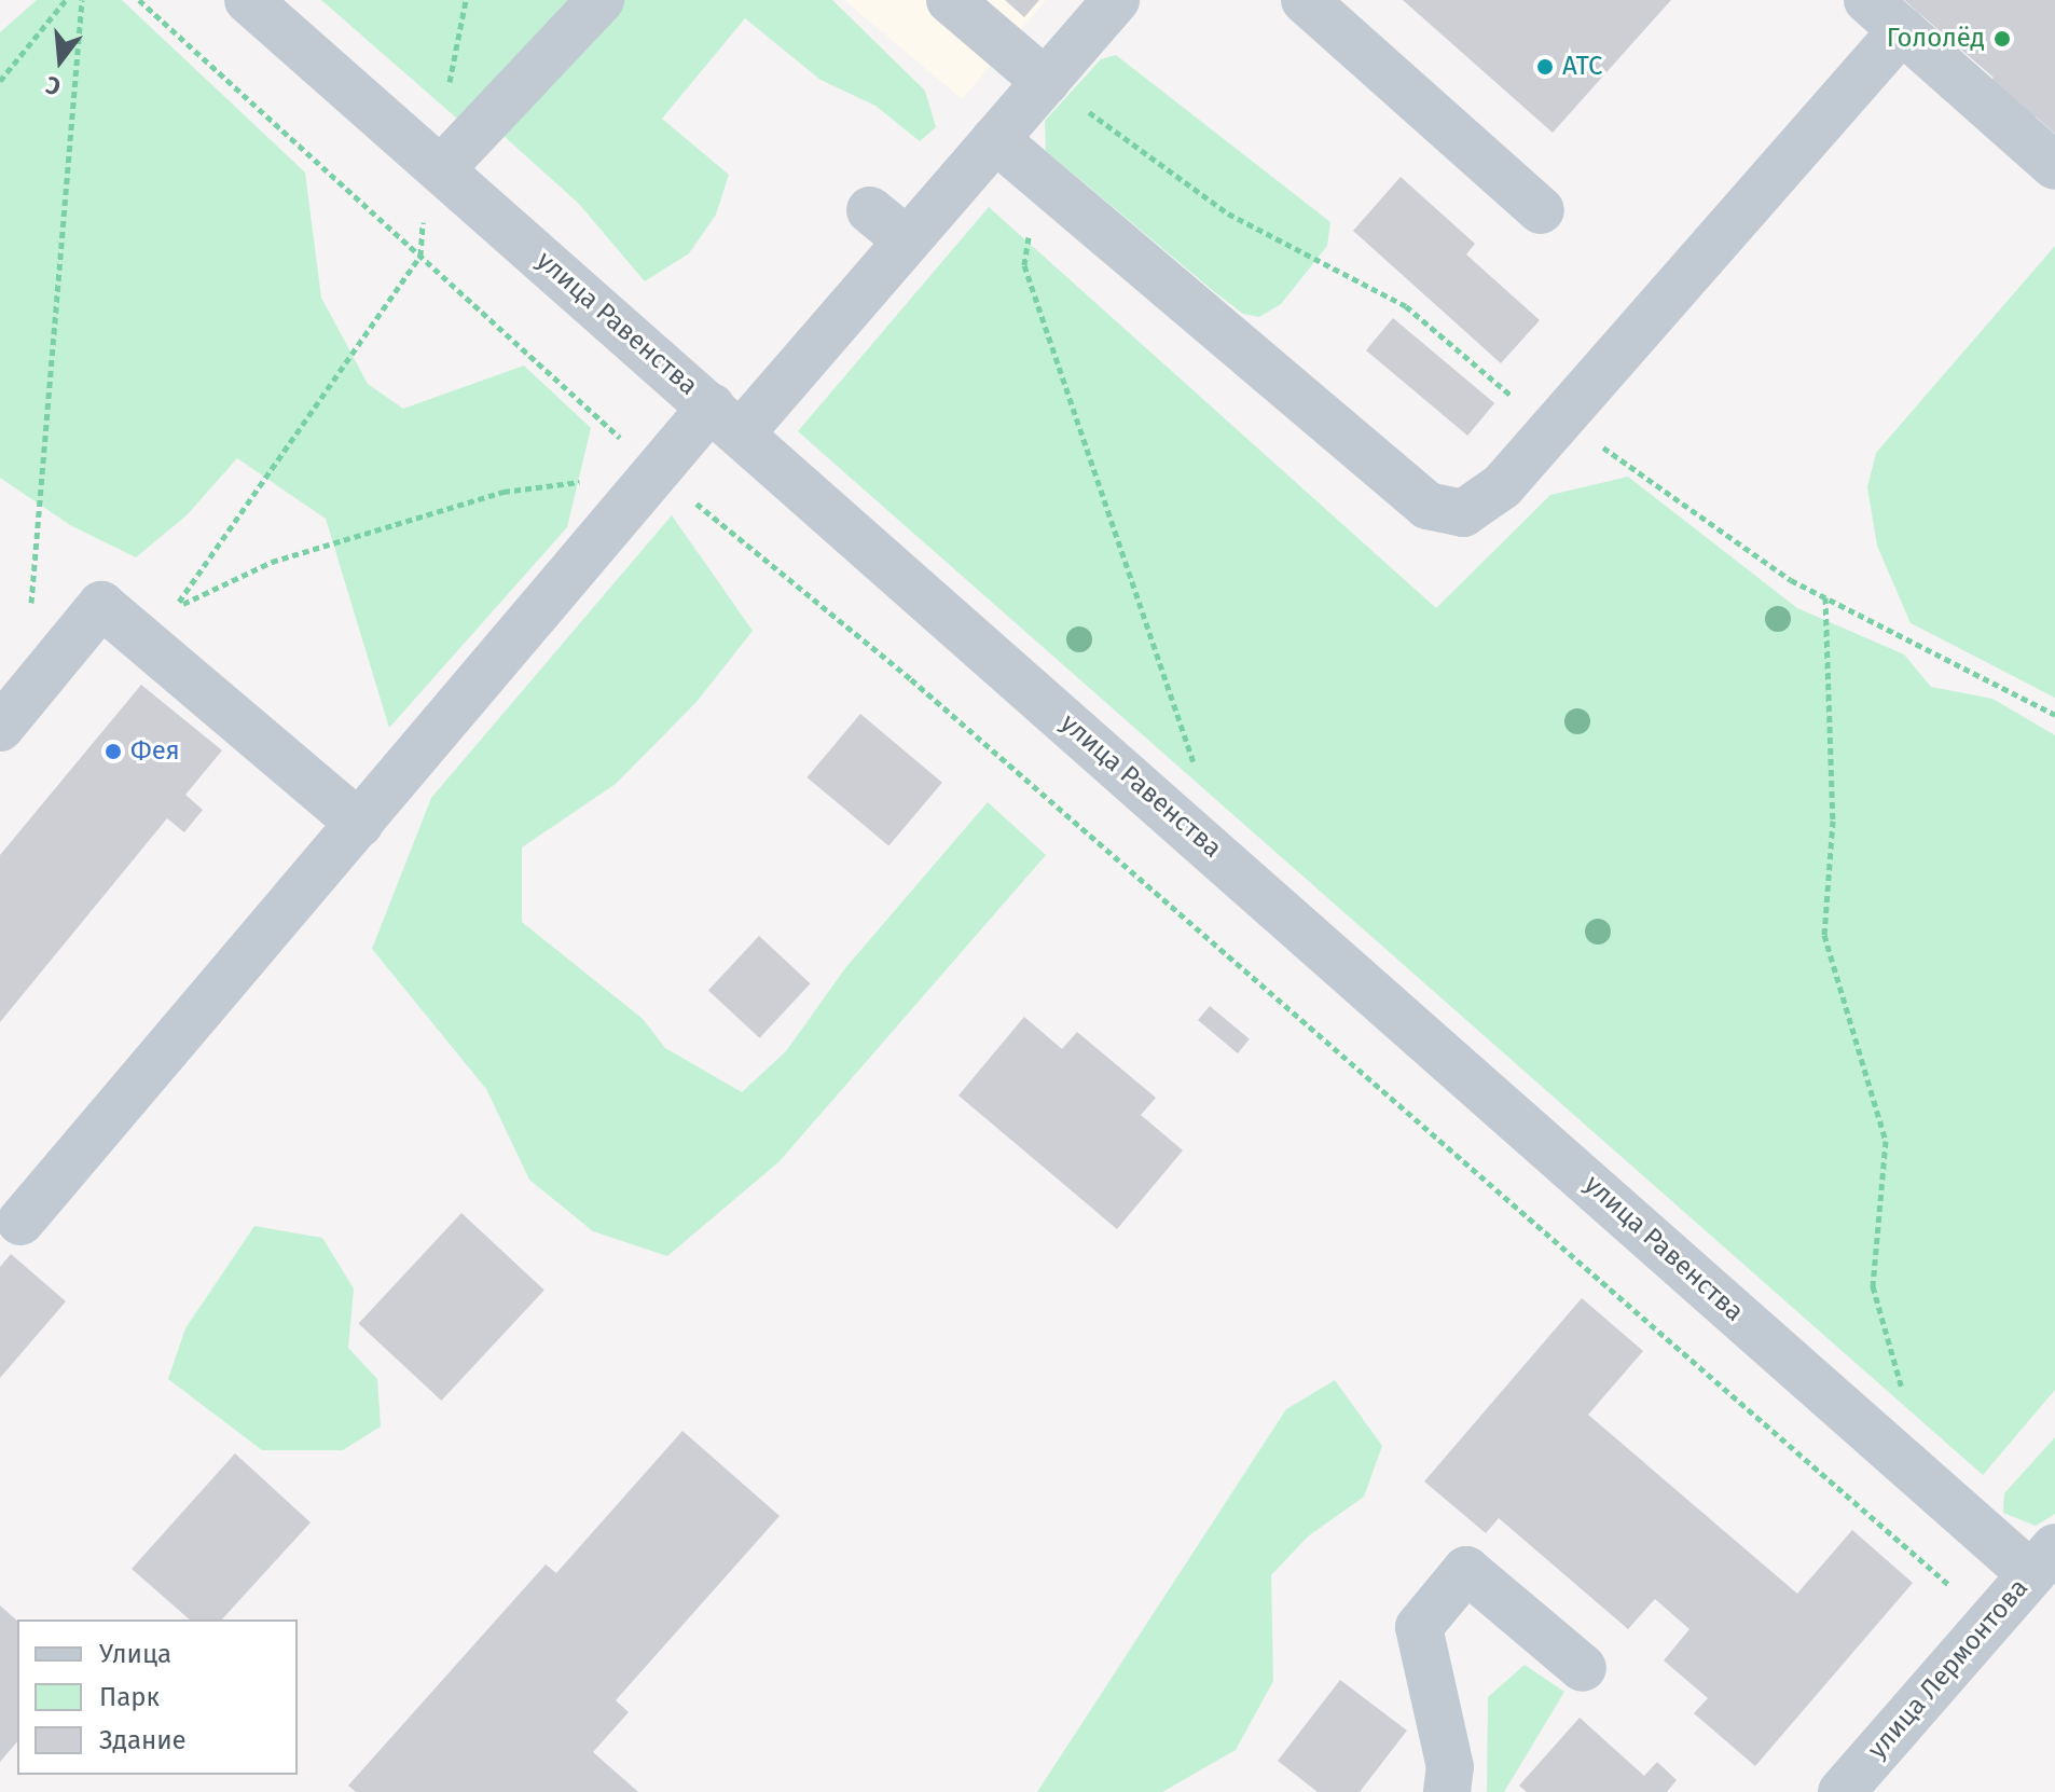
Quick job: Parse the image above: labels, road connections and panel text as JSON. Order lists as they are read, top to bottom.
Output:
{
  "streets": {
    "street": ["улица Равенства", "улица Лермонтова"]
  },
  "crossings": [
    ["улица Равенства", "улица Лермонтова"]
  ],
  "places": ["Гололёд", "АТС", "Фея"],
  "legend": ["Улица", "Парк", "Здание"],
  "north": "bottom"
}
